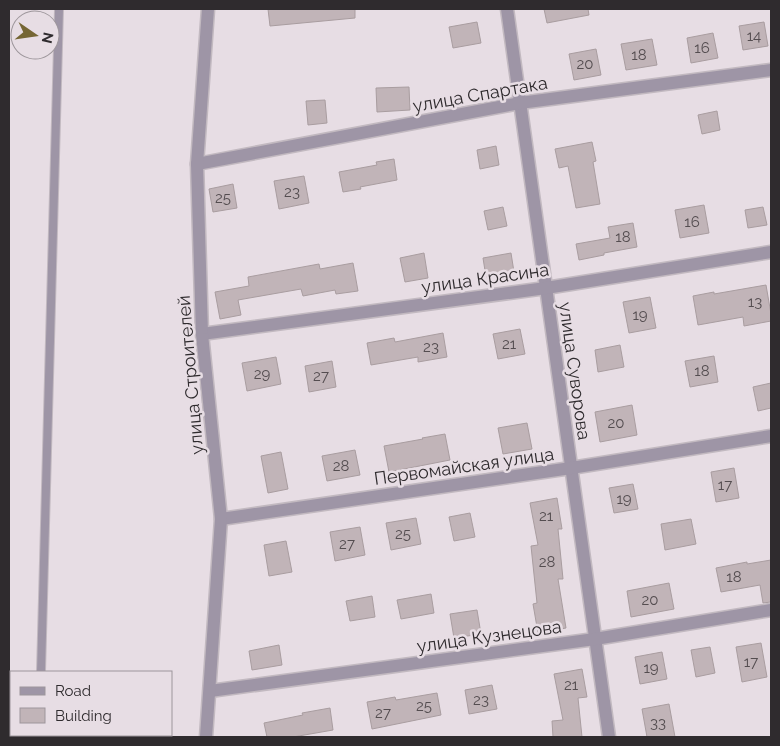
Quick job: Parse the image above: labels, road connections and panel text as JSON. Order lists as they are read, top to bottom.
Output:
{
  "streets": {
    "street": [
      "улица Спартака",
      "улица Красина",
      "улица Суворова",
      "улица Строителей",
      "Первомайская улица",
      "улица Кузнецова"
    ]
  },
  "crossings": [
    ["улица Спартака", "улица Суворова"],
    ["улица Спартака", "улица Строителей"],
    ["улица Красина", "улица Суворова"],
    ["улица Красина", "улица Строителей"],
    ["улица Суворова", "Первомайская улица"],
    ["улица Суворова", "улица Кузнецова"],
    ["улица Строителей", "Первомайская улица"],
    ["улица Строителей", "улица Кузнецова"]
  ],
  "house_numbers": [
    "14",
    "16",
    "18",
    "20",
    "23",
    "25",
    "16",
    "18",
    "13",
    "19",
    "21",
    "23",
    "18",
    "29",
    "27",
    "20",
    "28",
    "17",
    "19",
    "21",
    "25",
    "27",
    "28",
    "18",
    "20",
    "17",
    "19",
    "21",
    "23",
    "25",
    "27",
    "33"
  ],
  "legend": ["Road", "Building"],
  "north": "right"
}
